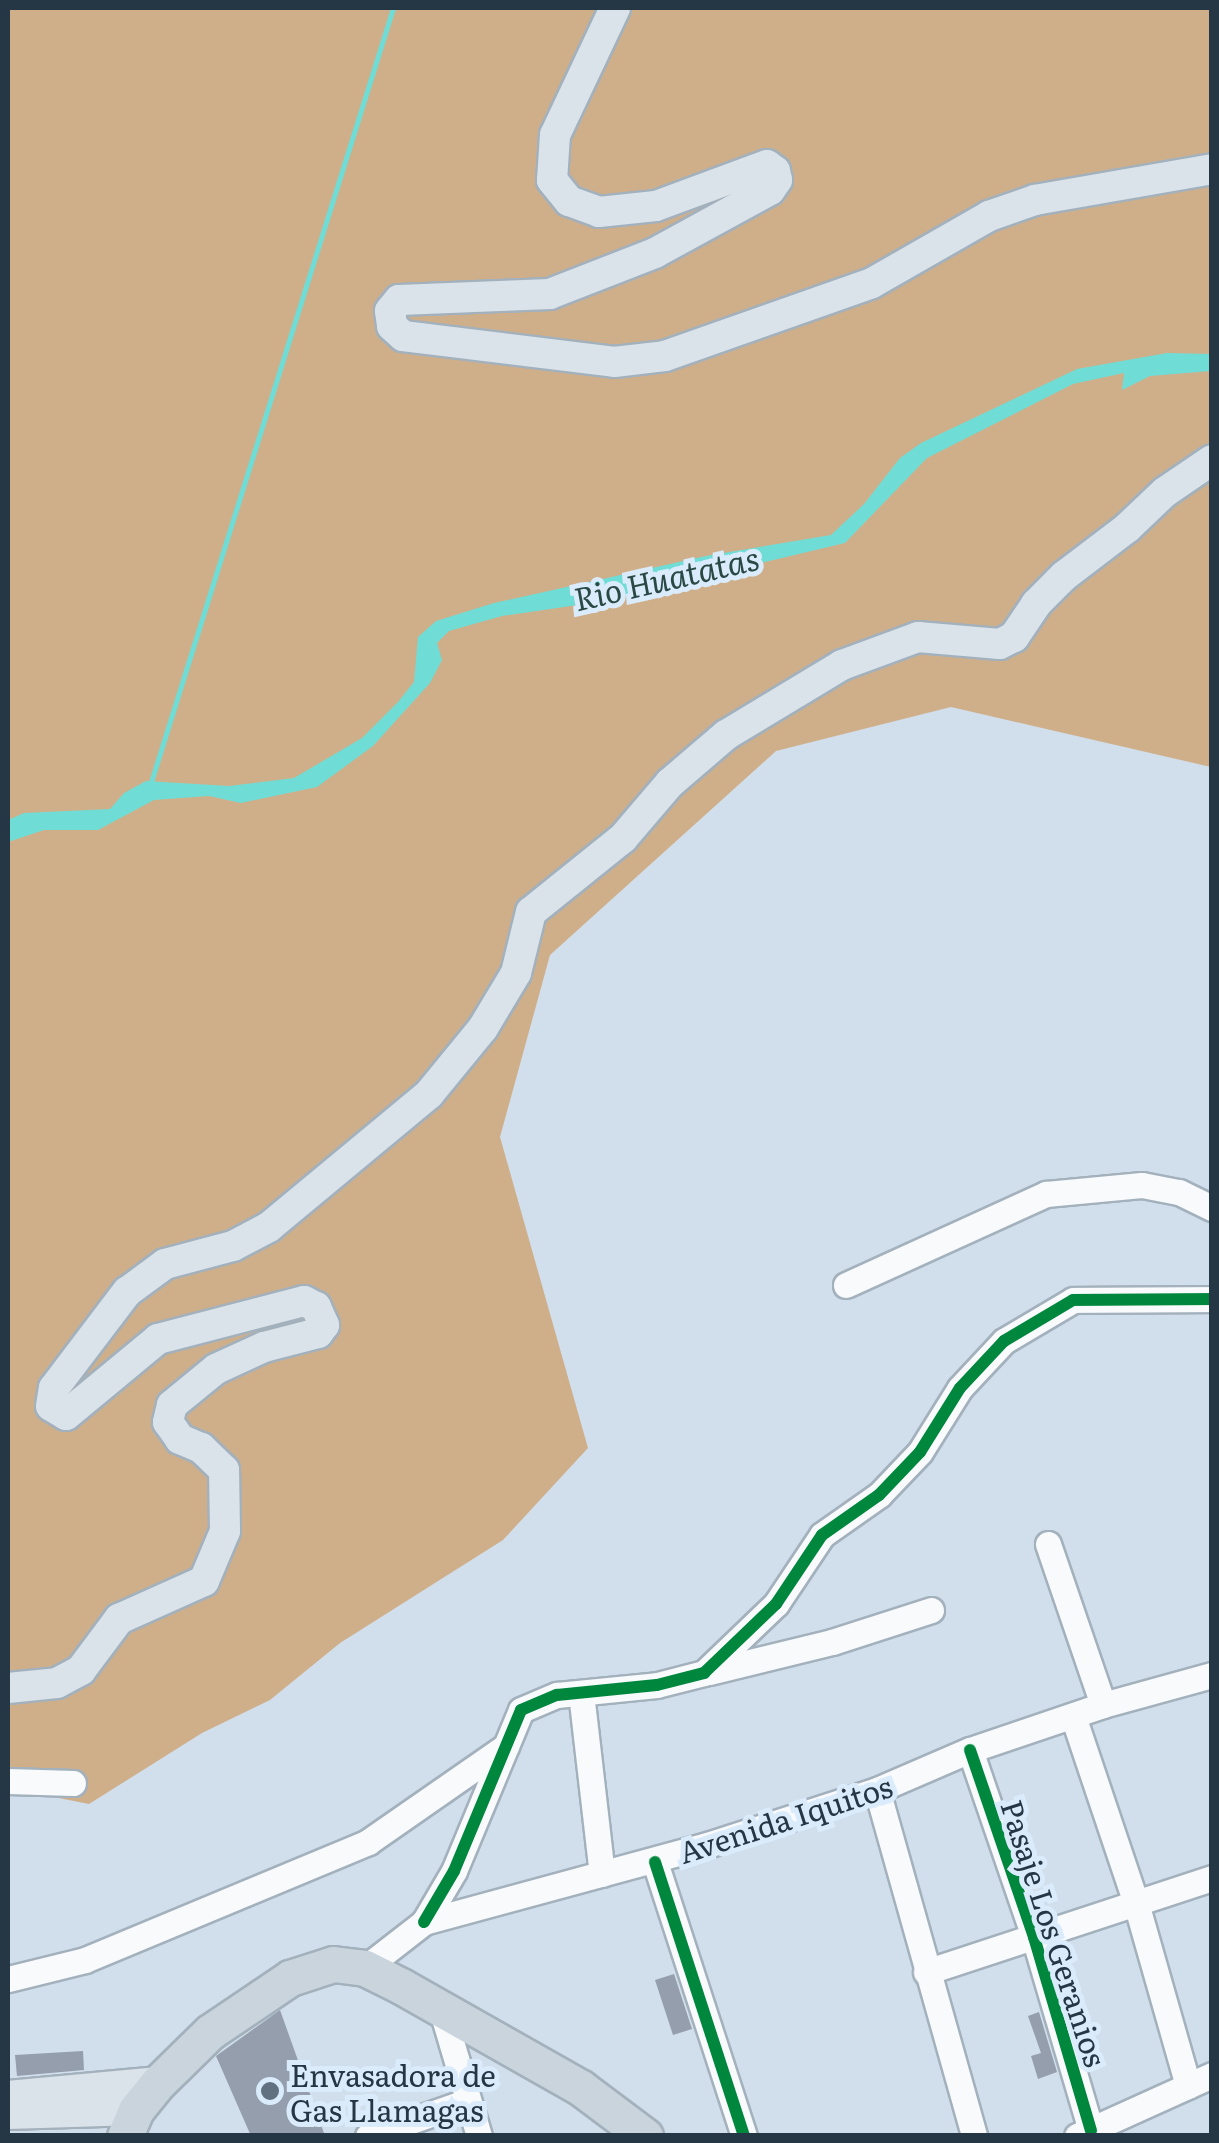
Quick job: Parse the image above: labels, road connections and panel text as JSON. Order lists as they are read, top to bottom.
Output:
{
  "streets": {
    "street": ["Avenida Iquitos", "Pasaje Los Geranios"]
  },
  "crossings": [
    ["Avenida Iquitos", "Pasaje Los Geranios"]
  ],
  "water": ["Rio Huatatas"],
  "places": ["Envasadora de Gas Llamagas"]
}
